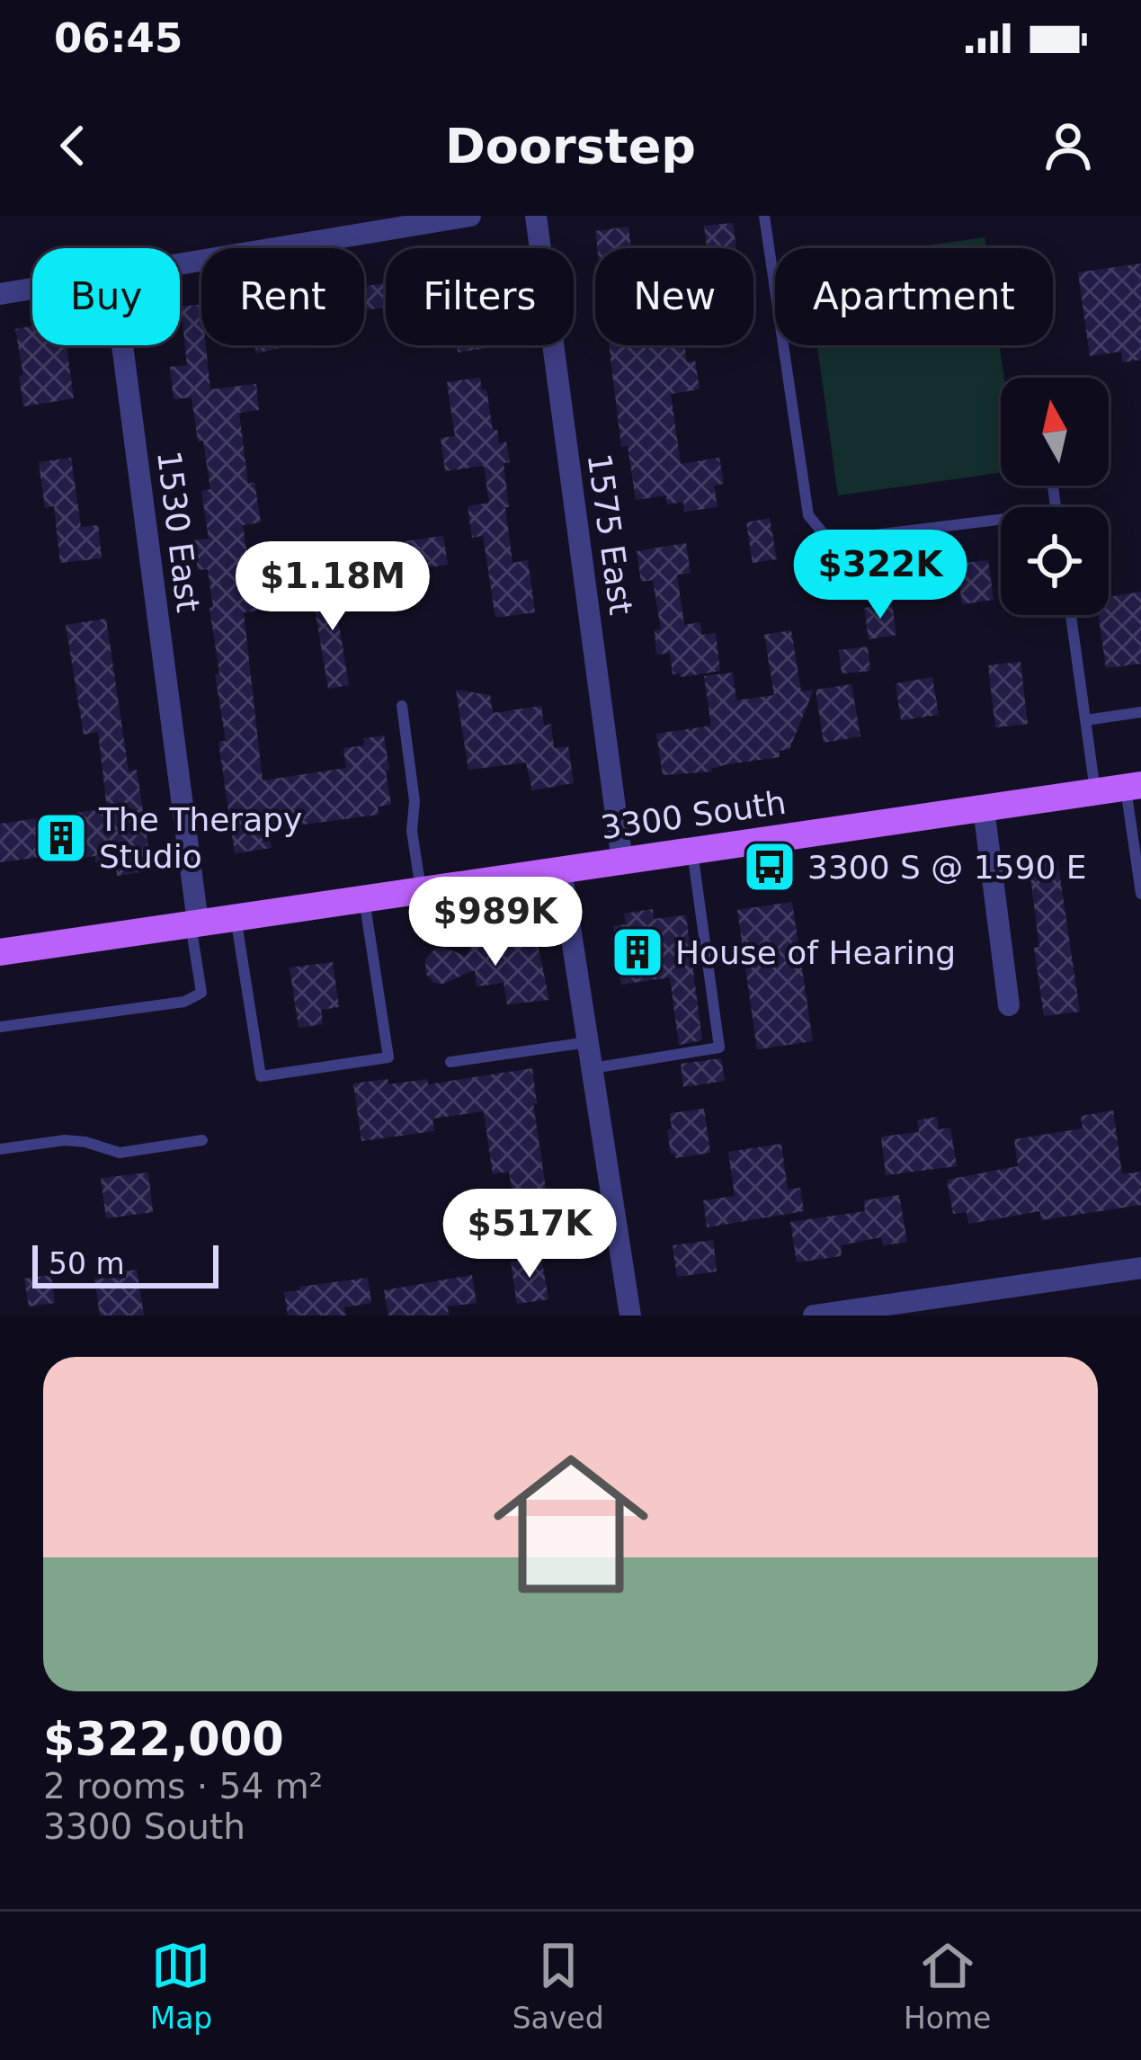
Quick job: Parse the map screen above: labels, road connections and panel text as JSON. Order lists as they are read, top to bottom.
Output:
{
  "streets": {
    "main road": ["3300 South"],
    "street": ["1530 East", "1575 East"]
  },
  "crossings": [
    ["1530 East", "3300 South"],
    ["1575 East", "3300 South"]
  ],
  "places": {
    "building": ["The Therapy Studio", "House of Hearing"],
    "bus stop": ["3300 S @ 1590 E"]
  },
  "scale_bar": "50 m",
  "north": "top",
  "page": {
    "status": "06:45",
    "header": "Doorstep",
    "chip": [
      "Buy",
      "Rent",
      "Filters",
      "New",
      "Apartment"
    ],
    "price": [
      "$322K",
      "$1.18M",
      "$989K",
      "$517K"
    ],
    "scale": "50 m",
    "list": [
      {
        "name": "$322,000",
        "note": "2 rooms · 54 m² · 3300 South"
      }
    ],
    "tabs": ["Map", "Saved", "Home"]
  }
}
